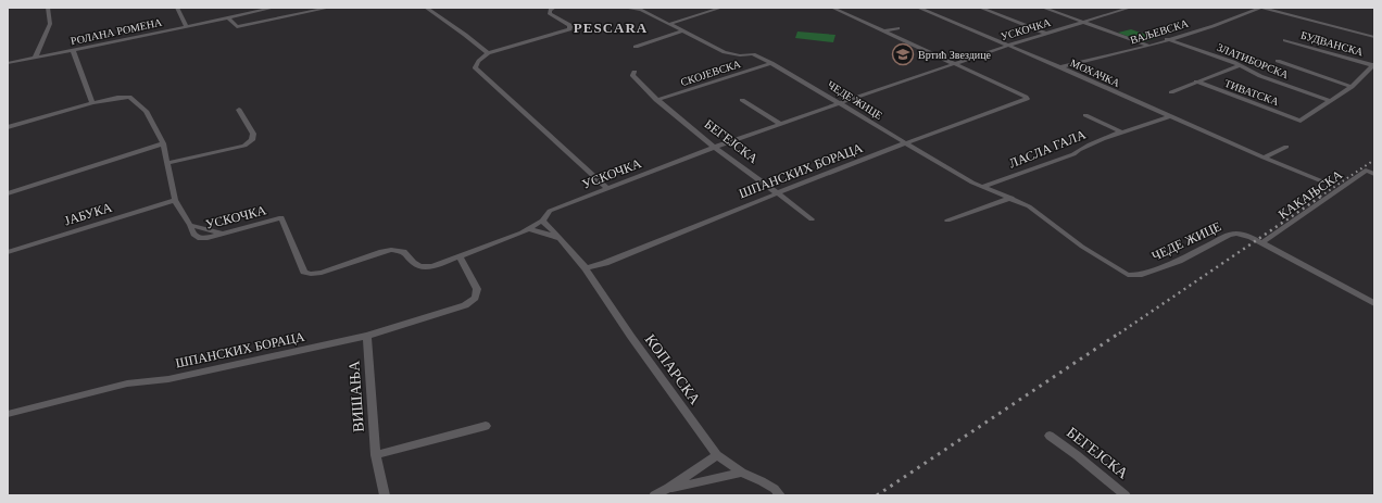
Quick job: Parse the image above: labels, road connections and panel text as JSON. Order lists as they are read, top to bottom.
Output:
{
  "streets": {
    "street": [
      "УСКОЧКА",
      "РОЛАНА РОМЕНА",
      "ВАЉЕВСКА",
      "БУДВАНСКА",
      "ЗЛАТИБОРСКА",
      "СКОЈЕВСКА",
      "МОХАЧКА",
      "ТИВАТСКА",
      "ЧЕДЕ ЖИЦЕ",
      "БЕГЕЈСКА",
      "ЛАСЛА ГАЛА",
      "ШПАНСКИХ БОРАЦА",
      "КАКАЊСКА",
      "ЈАБУКА",
      "КОПАРСКА",
      "ВИШАЊА"
    ]
  },
  "crossings": [
    ["УСКОЧКА", "МОХАЧКА"],
    ["УСКОЧКА", "ЧЕДЕ ЖИЦЕ"],
    ["УСКОЧКА", "БЕГЕЈСКА"],
    ["УСКОЧКА", "ШПАНСКИХ БОРАЦА"],
    ["УСКОЧКА", "ЈАБУКА"],
    ["УСКОЧКА", "КОПАРСКА"],
    ["ВАЉЕВСКА", "ЗЛАТИБОРСКА"],
    ["ВАЉЕВСКА", "МОХАЧКА"],
    ["ЗЛАТИБОРСКА", "ТИВАТСКА"],
    ["СКОЈЕВСКА", "ЧЕДЕ ЖИЦЕ"],
    ["СКОЈЕВСКА", "БЕГЕЈСКА"],
    ["МОХАЧКА", "ЛАСЛА ГАЛА"],
    ["ЧЕДЕ ЖИЦЕ", "ЛАСЛА ГАЛА"],
    ["ЧЕДЕ ЖИЦЕ", "ШПАНСКИХ БОРАЦА"],
    ["ЧЕДЕ ЖИЦЕ", "КАКАЊСКА"],
    ["БЕГЕЈСКА", "ШПАНСКИХ БОРАЦА"],
    ["ШПАНСКИХ БОРАЦА", "КОПАРСКА"],
    ["ШПАНСКИХ БОРАЦА", "ВИШАЊА"]
  ],
  "districts": ["PESCARA"],
  "places": {
    "school or university": ["Вртић Звездице"]
  }
}
